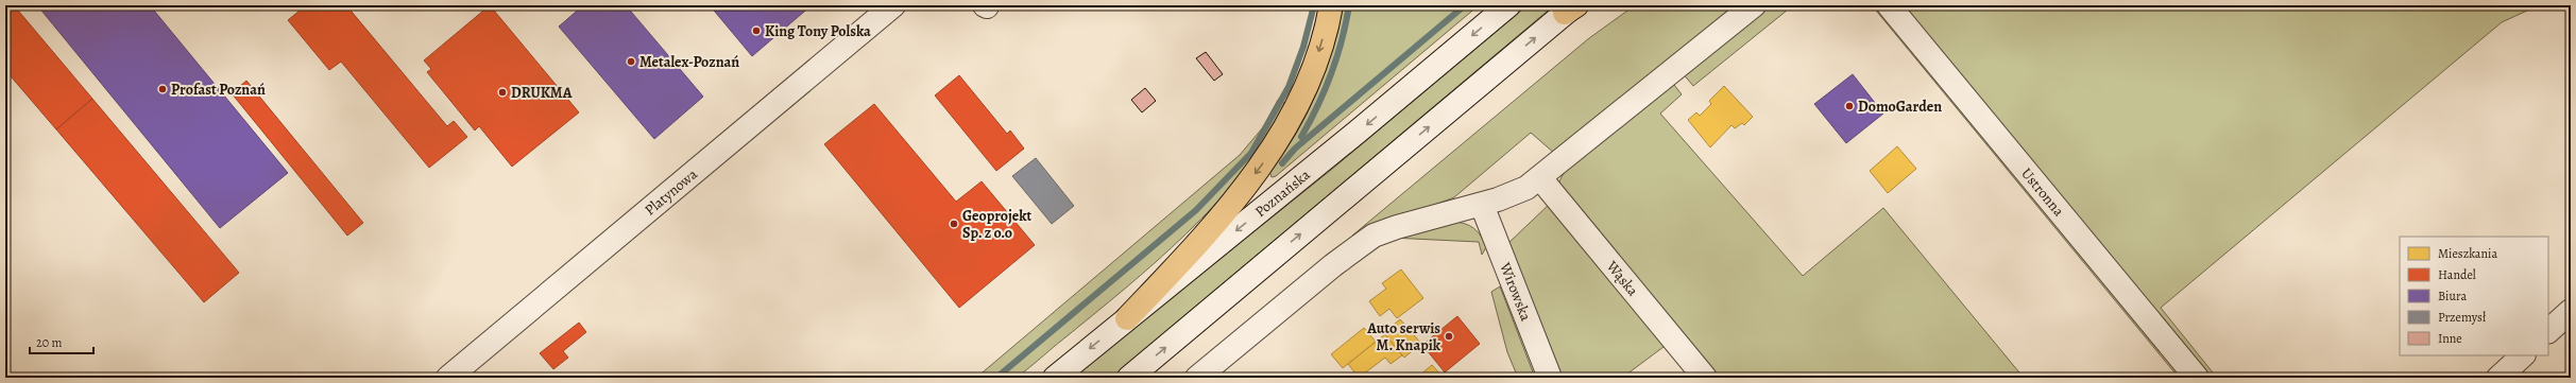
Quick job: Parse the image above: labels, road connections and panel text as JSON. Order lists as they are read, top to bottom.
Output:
{
  "streets": {
    "street": [
      "Ustronna",
      "Platynowa",
      "Poznańska",
      "Wąska",
      "Wirowska"
    ]
  },
  "places": [
    "King Tony Polska",
    "Metalex-Poznań",
    "Profast Poznań",
    "DRUKMA",
    "DomoGarden",
    "Geoprojekt Sp. z o.o",
    "Auto serwis M. Knapik"
  ],
  "legend": [
    "Mieszkania",
    "Handel",
    "Biura",
    "Przemysł",
    "Inne"
  ],
  "scale_bar": "20 m"
}
